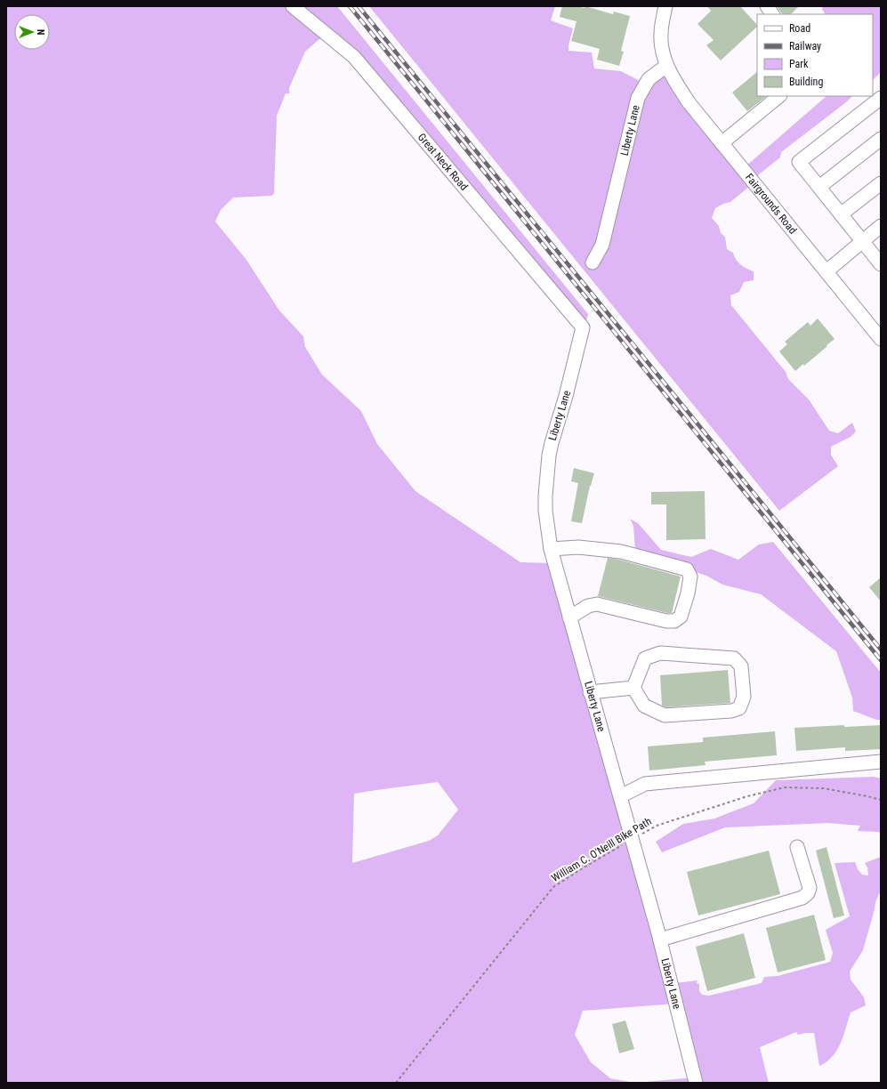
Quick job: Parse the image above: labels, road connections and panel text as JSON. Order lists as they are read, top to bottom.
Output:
{
  "streets": {
    "street": ["Liberty Lane", "Great Neck Road", "Fairgrounds Road"],
    "path": ["William C. O'Neill Bike Path"]
  },
  "crossings": [
    ["Liberty Lane", "Great Neck Road"],
    ["Liberty Lane", "Fairgrounds Road"],
    ["Liberty Lane", "William C. O'Neill Bike Path"]
  ],
  "legend": [
    "Road",
    "Railway",
    "Park",
    "Building"
  ],
  "north": "right"
}
